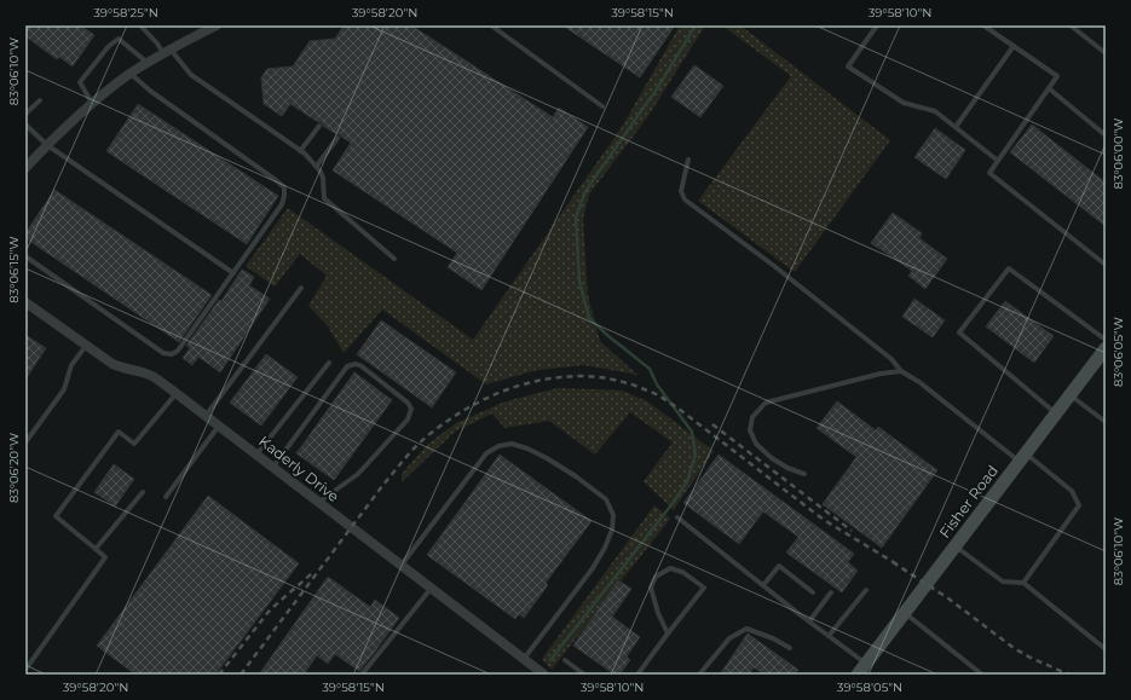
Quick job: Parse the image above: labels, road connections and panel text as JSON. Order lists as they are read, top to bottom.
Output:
{
  "streets": {
    "main road": ["Fisher Road"],
    "street": ["Kaderly Drive"]
  },
  "coordinates": [
    "39°58'25\"N",
    "39°58'20\"N",
    "39°58'15\"N",
    "39°58'10\"N",
    "83°06'10\"W",
    "83°06'00\"W",
    "83°06'15\"W",
    "83°06'05\"W",
    "83°06'20\"W",
    "39°58'05\"N"
  ]
}
